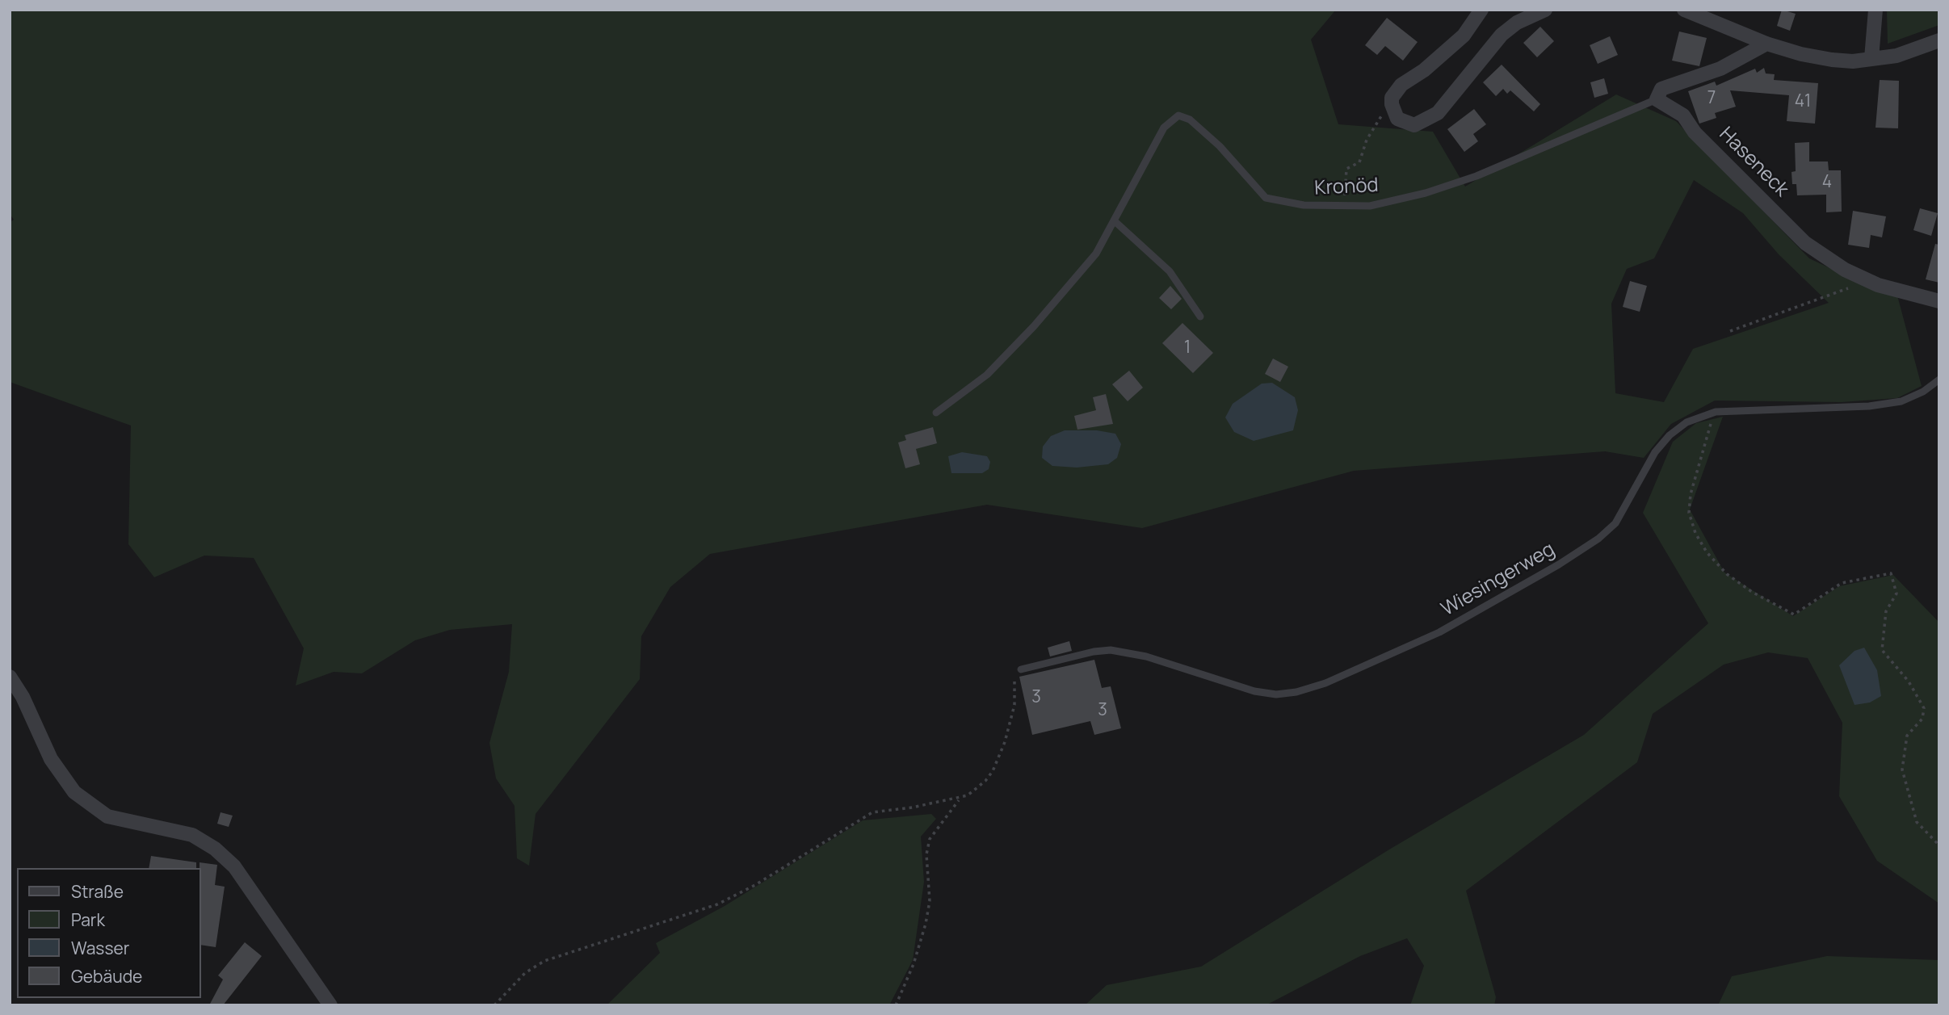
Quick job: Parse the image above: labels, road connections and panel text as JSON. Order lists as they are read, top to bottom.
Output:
{
  "streets": {
    "street": ["Haseneck"],
    "lane": ["Kronöd", "Wiesingerweg"]
  },
  "crossings": [
    ["Haseneck", "Kronöd"]
  ],
  "house_numbers": [
    "7",
    "41",
    "4",
    "1",
    "3",
    "3"
  ],
  "legend": [
    "Straße",
    "Park",
    "Wasser",
    "Gebäude"
  ]
}
